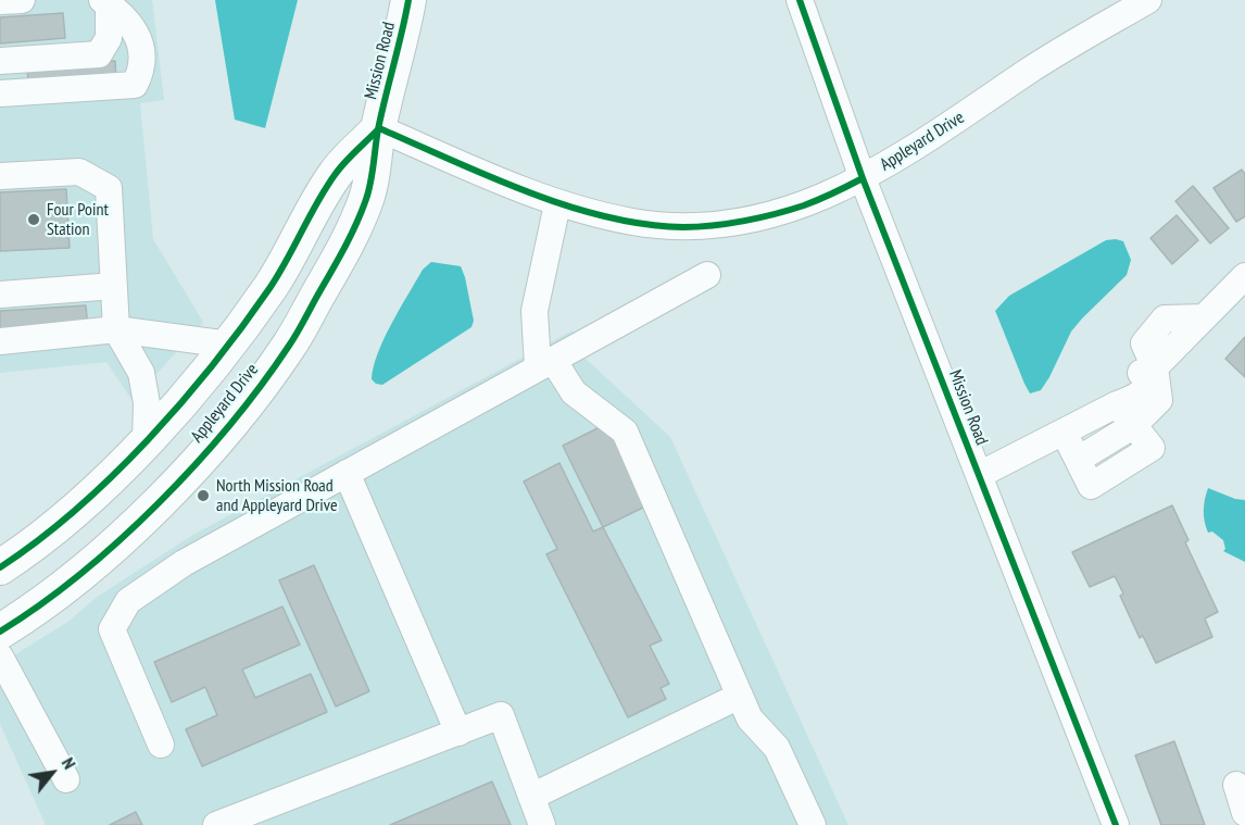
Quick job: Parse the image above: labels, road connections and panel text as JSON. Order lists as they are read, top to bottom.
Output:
{
  "streets": {
    "main road": ["Mission Road", "Appleyard Drive"]
  },
  "crossings": [
    ["Mission Road", "Appleyard Drive"]
  ],
  "places": ["Four Point Station", "North Mission Road and Appleyard Drive"],
  "north": "top right"
}
